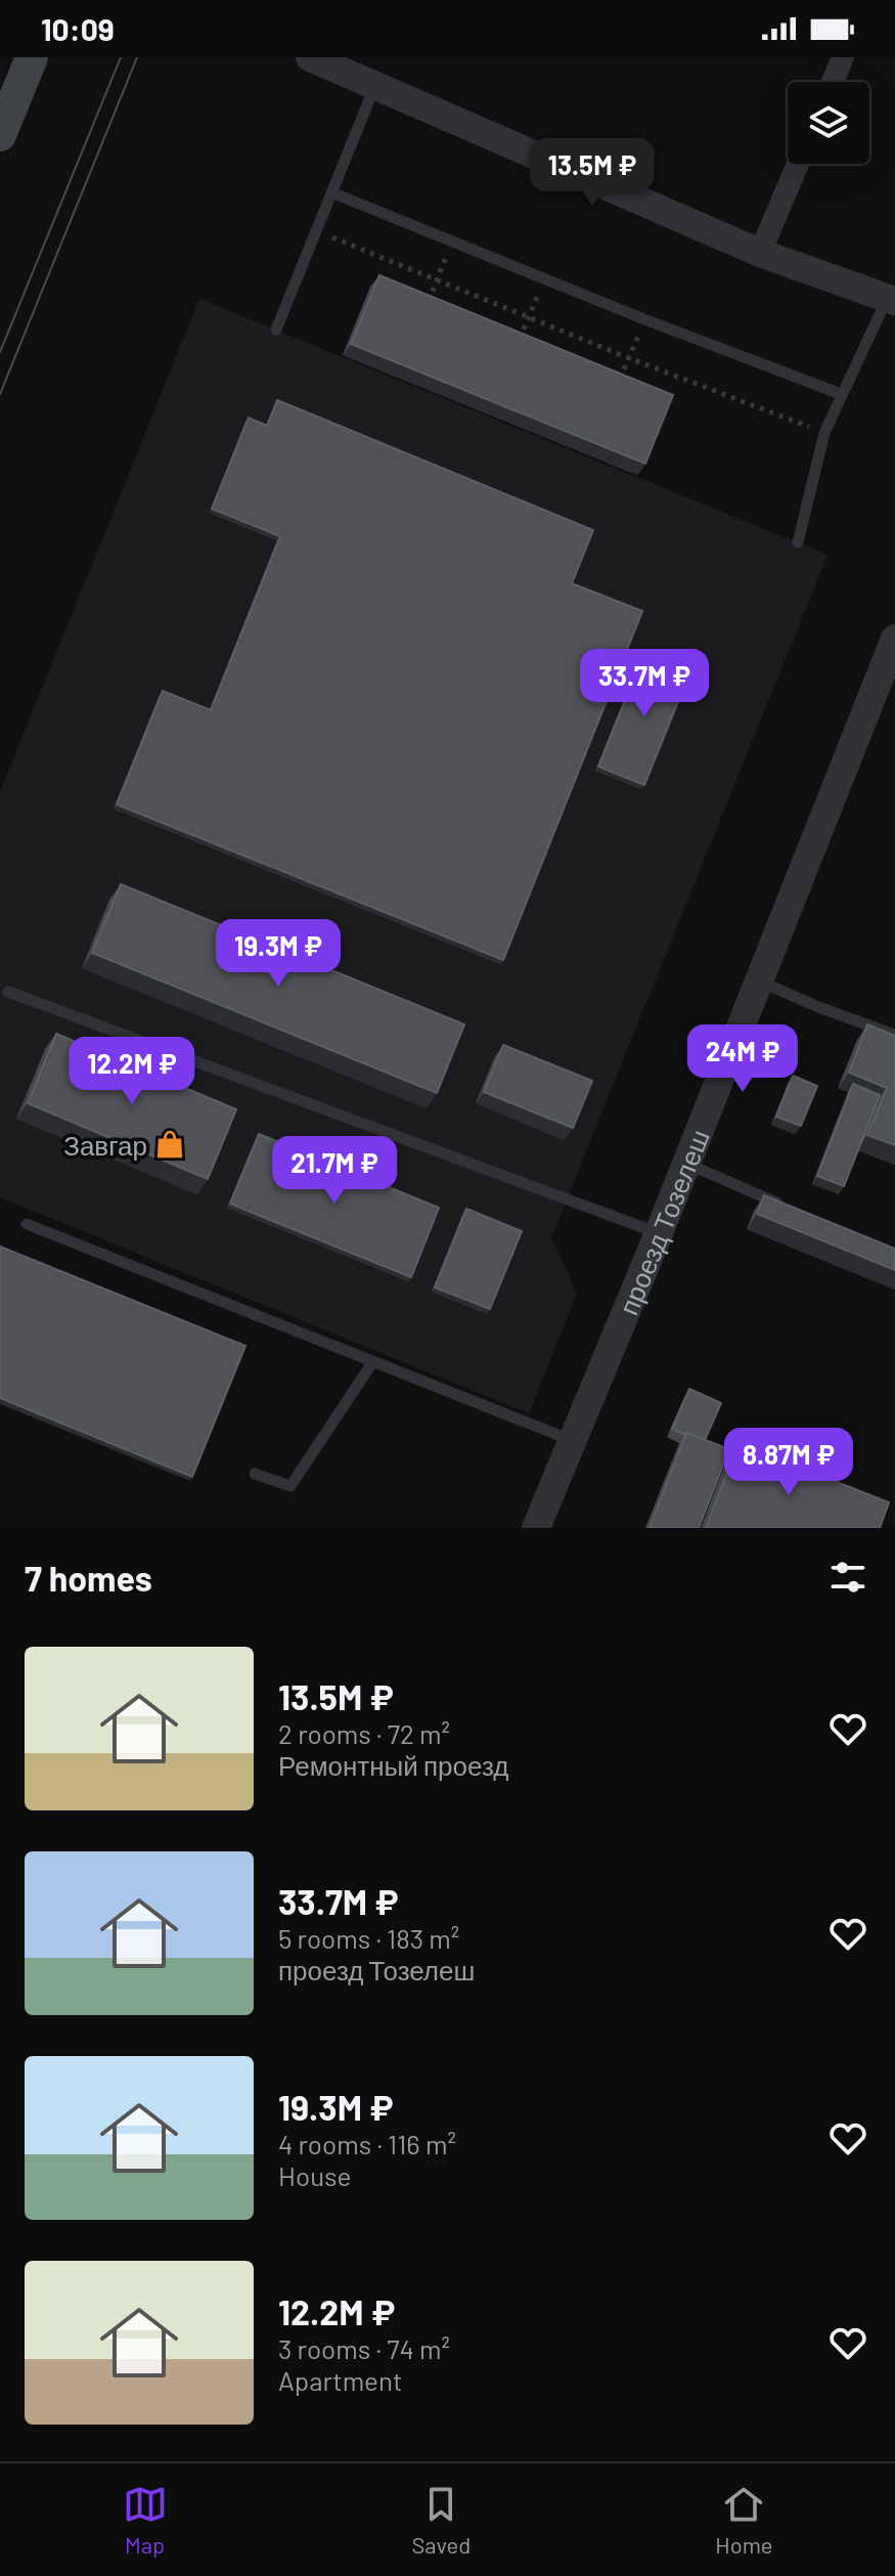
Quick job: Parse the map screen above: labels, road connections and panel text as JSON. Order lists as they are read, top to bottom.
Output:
{
  "streets": {
    "street": ["проезд Тозелеш"]
  },
  "places": {
    "shop": ["Завгар"]
  },
  "page": {
    "status": "10:09",
    "price": [
      "13.5M ₽",
      "33.7M ₽",
      "19.3M ₽",
      "24M ₽",
      "12.2M ₽",
      "21.7M ₽",
      "8.87M ₽"
    ],
    "heading": "7 homes",
    "list": [
      {
        "name": "13.5M ₽",
        "note": "2 rooms · 72 m² · Ремонтный проезд"
      },
      {
        "name": "33.7M ₽",
        "note": "5 rooms · 183 m² · проезд Тозелеш"
      },
      {
        "name": "19.3M ₽",
        "note": "4 rooms · 116 m² · House"
      },
      {
        "name": "12.2M ₽",
        "note": "3 rooms · 74 m² · Apartment"
      }
    ],
    "tabs": ["Map", "Saved", "Home"]
  }
}
